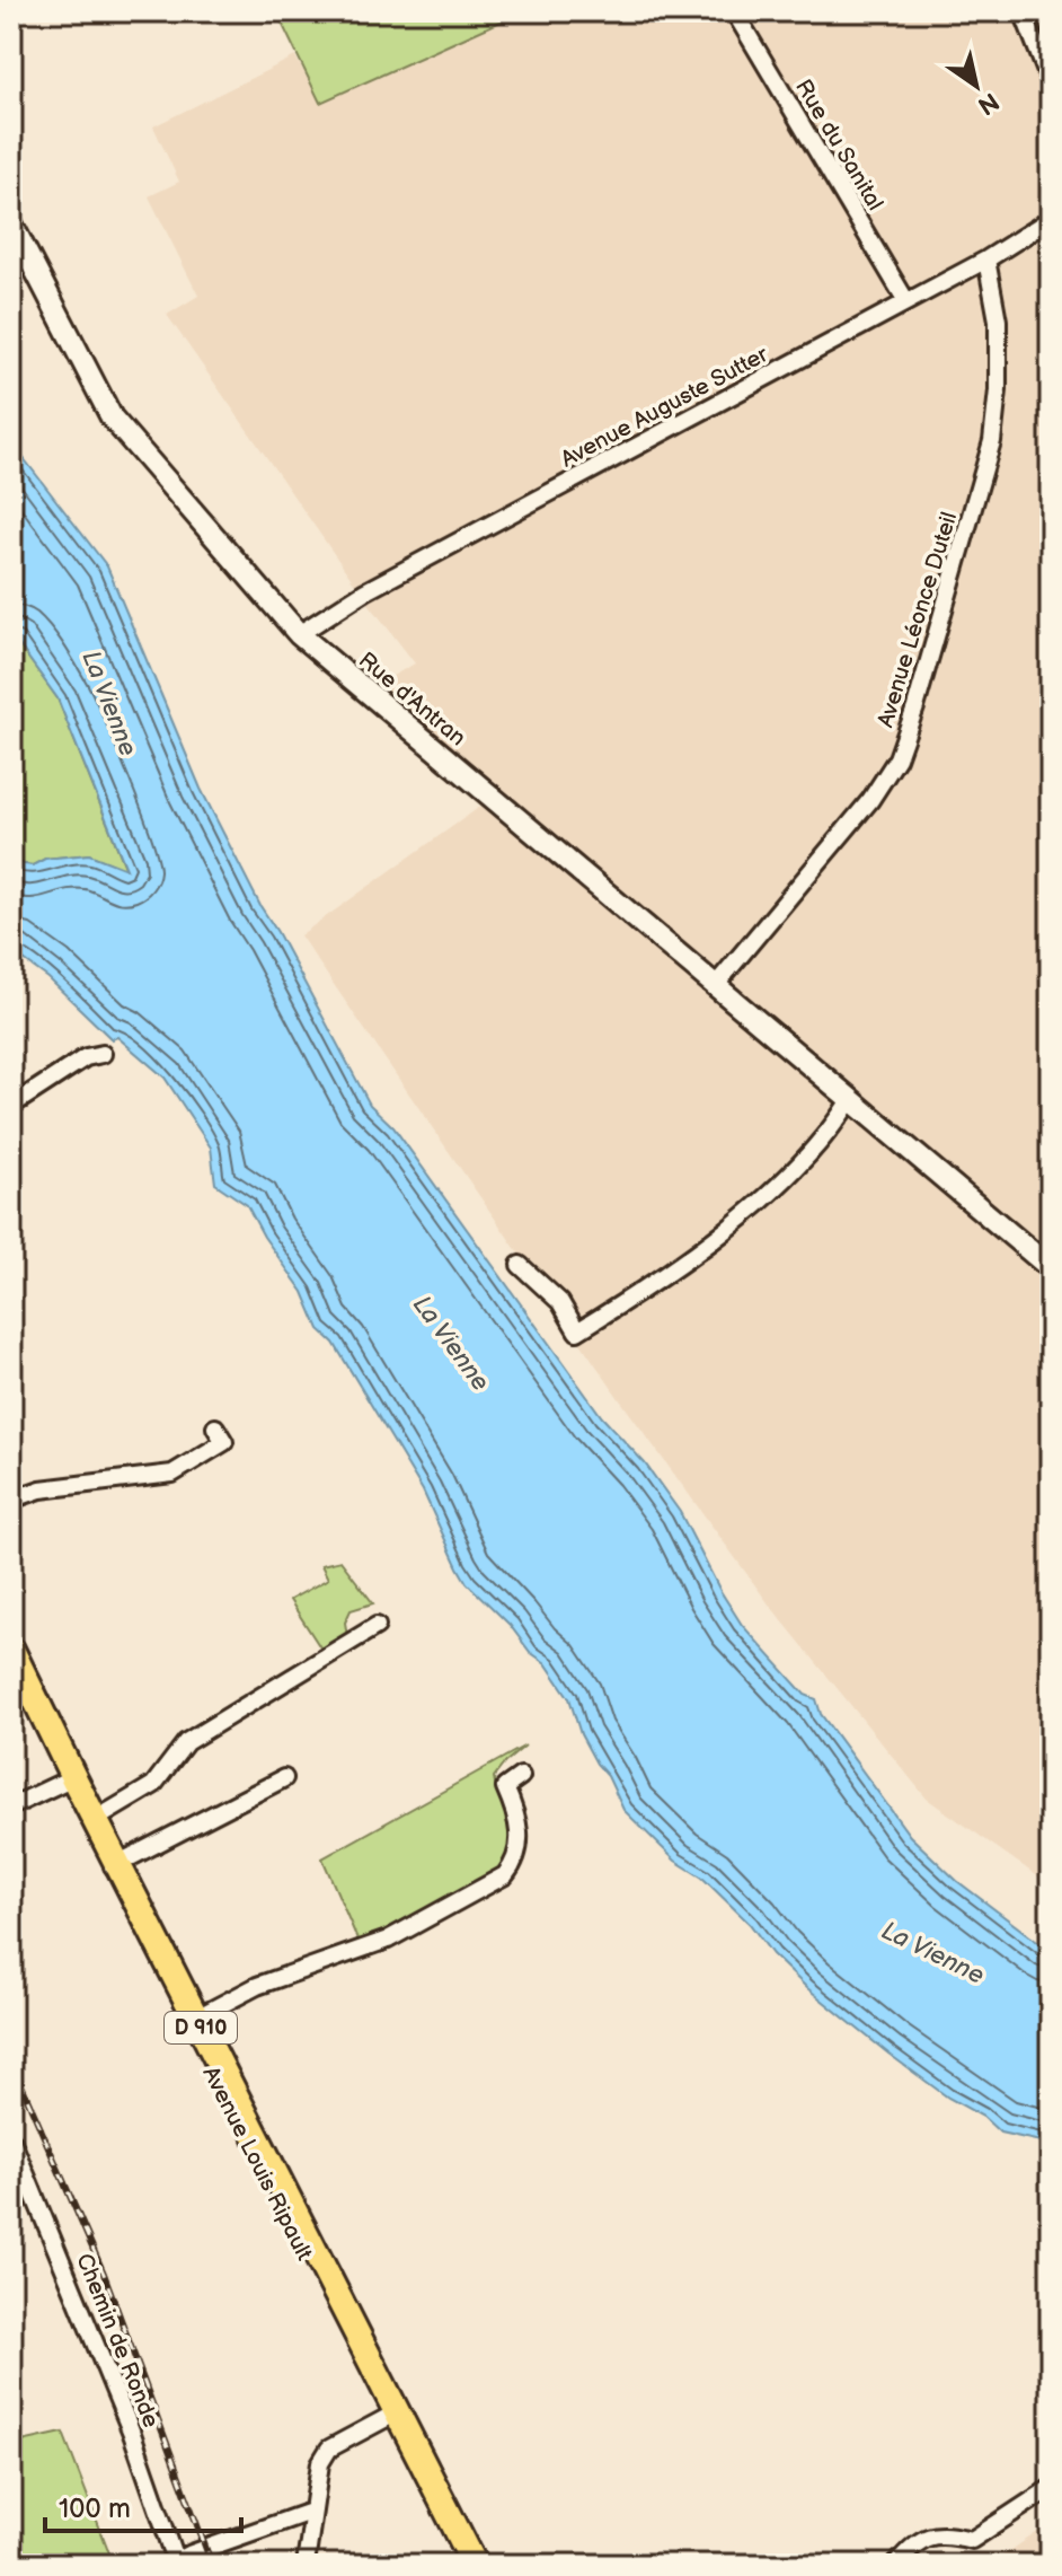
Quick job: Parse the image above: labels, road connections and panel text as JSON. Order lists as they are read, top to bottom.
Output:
{
  "streets": {
    "main road": ["D 910", "Avenue Louis Ripault"],
    "street": [
      "Rue du Sanital",
      "Avenue Auguste Sutter",
      "Avenue Léonce Duteil",
      "Rue d'Antran",
      "Chemin de Ronde"
    ]
  },
  "crossings": [
    ["Rue du Sanital", "Avenue Auguste Sutter"],
    ["Avenue Auguste Sutter", "Avenue Léonce Duteil"],
    ["Avenue Auguste Sutter", "Rue d'Antran"],
    ["Avenue Léonce Duteil", "Rue d'Antran"],
    ["D 910", "Avenue Louis Ripault"]
  ],
  "water": ["La Vienne"],
  "scale_bar": "100 m",
  "north": "bottom right"
}
